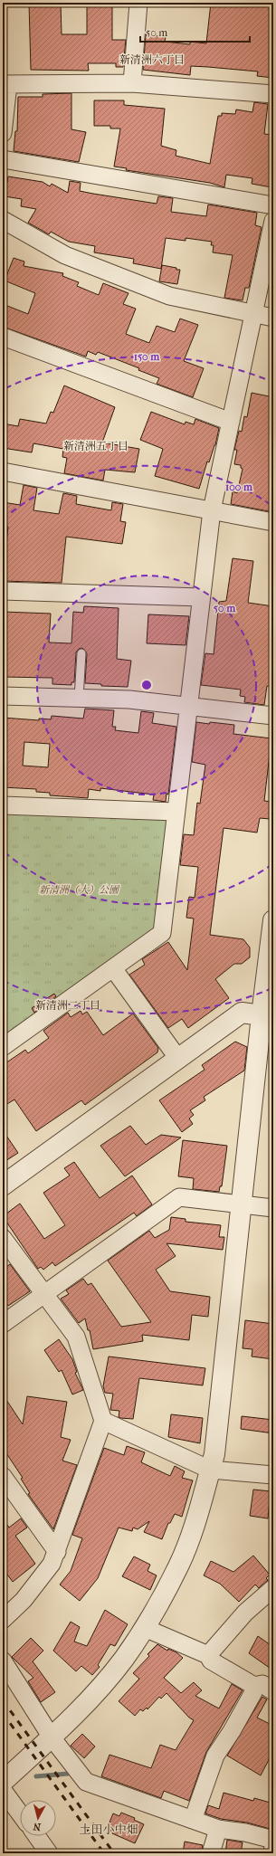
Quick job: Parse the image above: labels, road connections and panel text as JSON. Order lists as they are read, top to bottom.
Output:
{
  "districts": [
    "新清洲六丁目",
    "新清洲五丁目",
    "新清洲二丁目",
    "土田小中畑"
  ],
  "parks": ["新清洲（大）公園"],
  "scale_bar": "50 m",
  "north": "bottom",
  "rings": ["150 m", "100 m", "50 m"]
}
